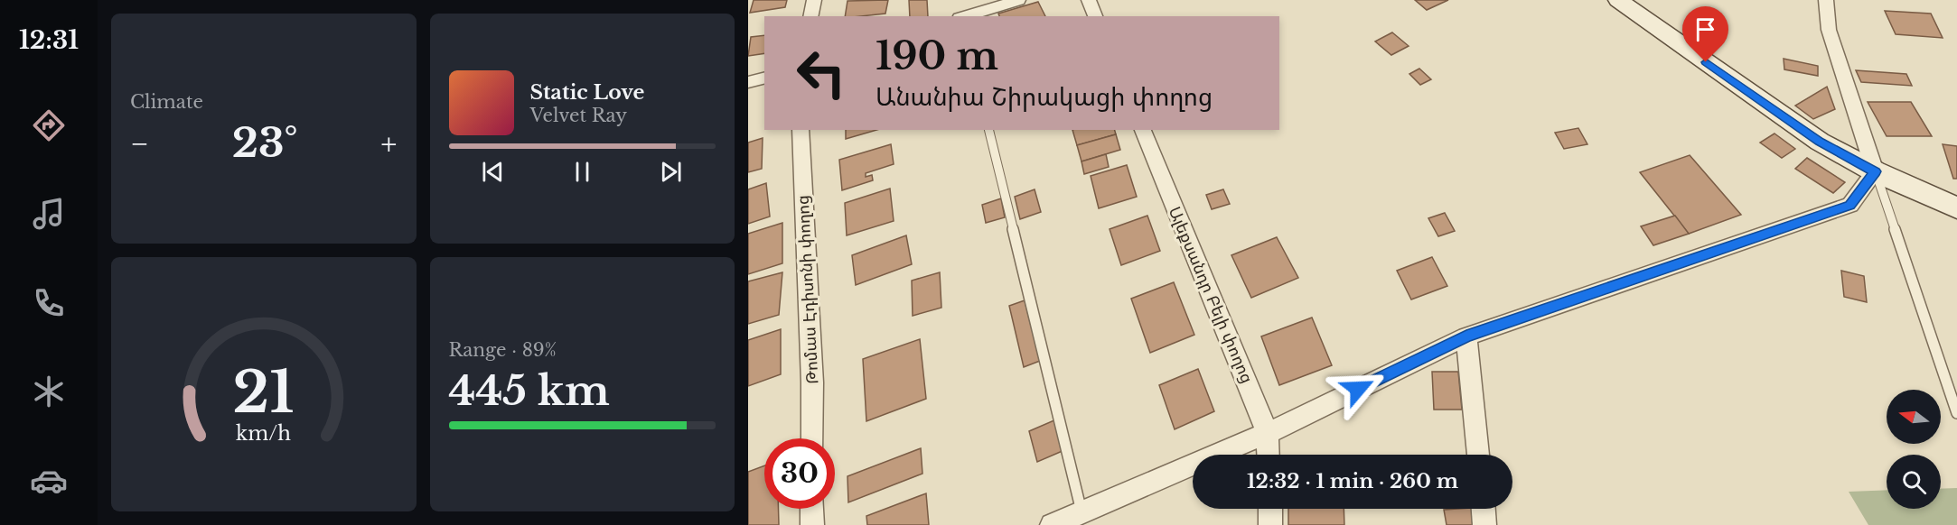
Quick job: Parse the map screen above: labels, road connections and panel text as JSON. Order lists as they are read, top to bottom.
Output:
{
  "streets": {
    "street": ["Թոմաս Էդիսոնի փողոց", "Ալեքսանդր Բելի փողոց"]
  },
  "north": "left",
  "page": {
    "tabs": "12:31",
    "tile": [
      "Climate",
      ["Range · 89%", "445 km"]
    ],
    "turn": ["190 m", "Անանիա Շիրակացի փողոց"],
    "song": ["Static Love", "Velvet Ray"],
    "heat": ["−", "23°", "+"],
    "limit": "30",
    "trip": "12:32 · 1 min · 260 m",
    "gauge": ["21", "km/h"]
  }
}
